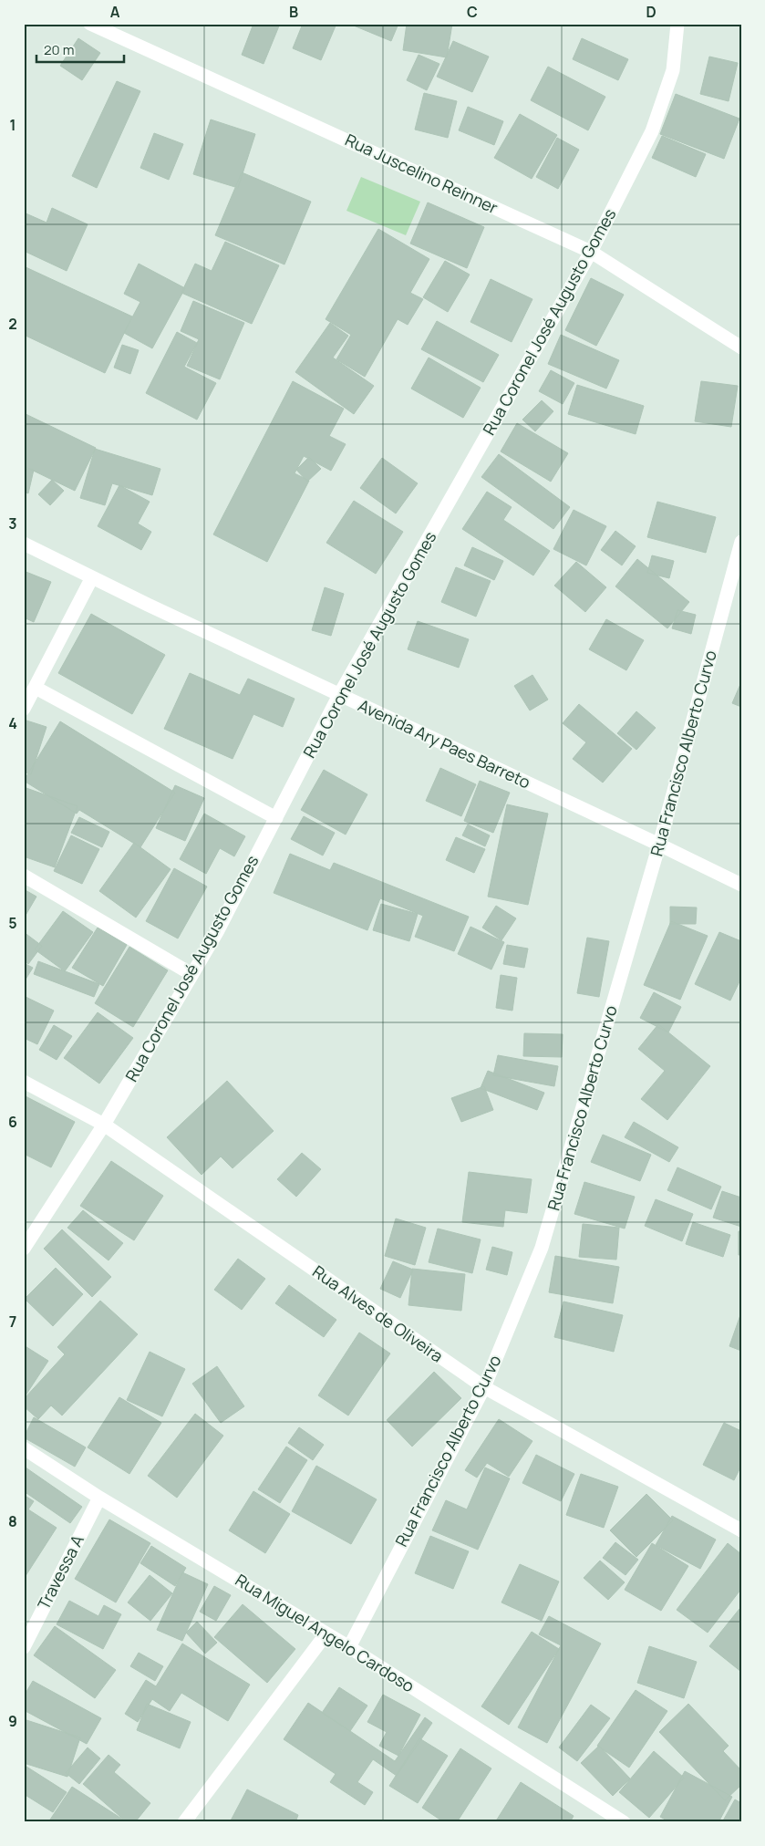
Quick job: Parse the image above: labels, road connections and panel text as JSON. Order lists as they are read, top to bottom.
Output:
{
  "streets": {
    "street": [
      "Rua Juscelino Reinner",
      "Rua Coronel José Augusto Gomes",
      "Avenida Ary Paes Barreto",
      "Rua Francisco Alberto Curvo",
      "Rua Alves de Oliveira",
      "Travessa A",
      "Rua Miguel Angelo Cardoso"
    ]
  },
  "crossings": [
    ["Rua Juscelino Reinner", "Rua Coronel José Augusto Gomes"],
    ["Rua Coronel José Augusto Gomes", "Avenida Ary Paes Barreto"],
    ["Rua Coronel José Augusto Gomes", "Rua Alves de Oliveira"],
    ["Avenida Ary Paes Barreto", "Rua Francisco Alberto Curvo"],
    ["Rua Francisco Alberto Curvo", "Rua Alves de Oliveira"],
    ["Rua Francisco Alberto Curvo", "Rua Miguel Angelo Cardoso"],
    ["Travessa A", "Rua Miguel Angelo Cardoso"]
  ],
  "scale_bar": "20 m",
  "grid": {
    "columns": [
      "A",
      "B",
      "C",
      "D"
    ],
    "rows": [
      "1",
      "2",
      "3",
      "4",
      "5",
      "6",
      "7",
      "8",
      "9"
    ]
  }
}
